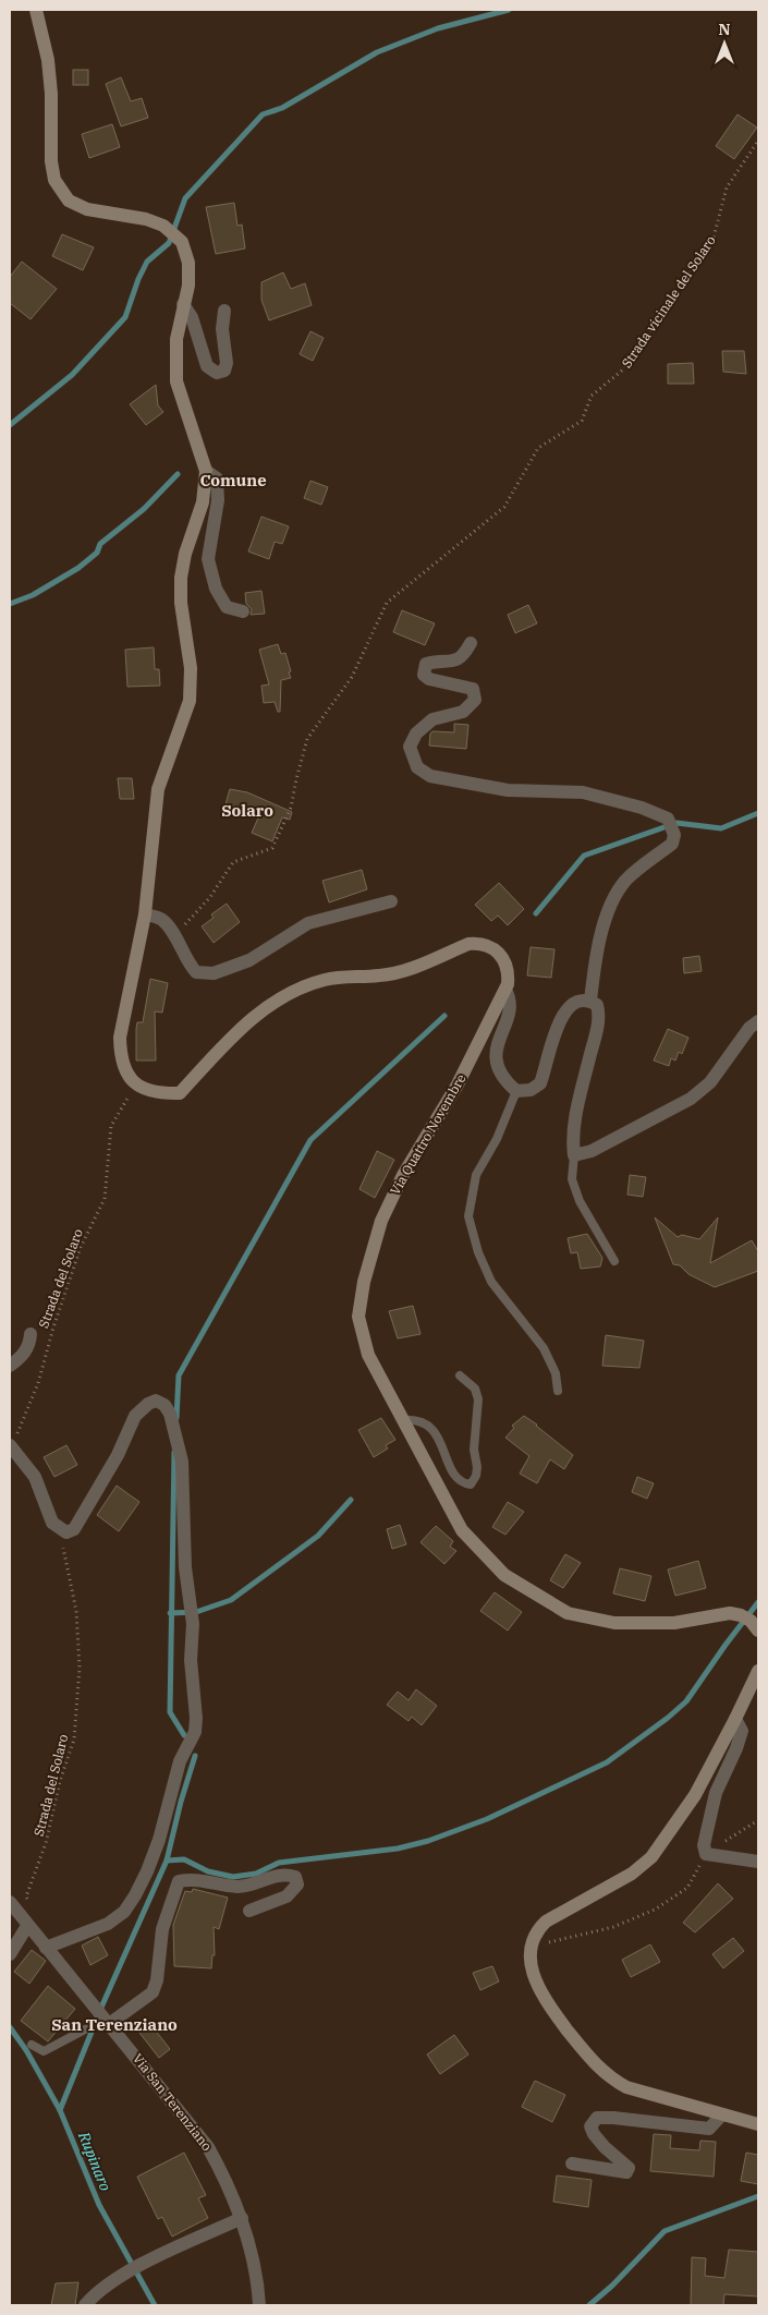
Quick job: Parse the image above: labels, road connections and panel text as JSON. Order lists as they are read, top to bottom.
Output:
{
  "streets": {
    "main road": ["Via Quattro Novembre"],
    "street": ["Via San Terenziano"],
    "path": ["Strada vicinale del Solaro", "Strada del Solaro"]
  },
  "crossings": [
    ["Via Quattro Novembre", "Strada del Solaro"],
    ["Strada del Solaro", "Via San Terenziano"]
  ],
  "districts": ["Comune", "Solaro", "San Terenziano"],
  "water": ["Rupinaro"],
  "north": "top"
}
